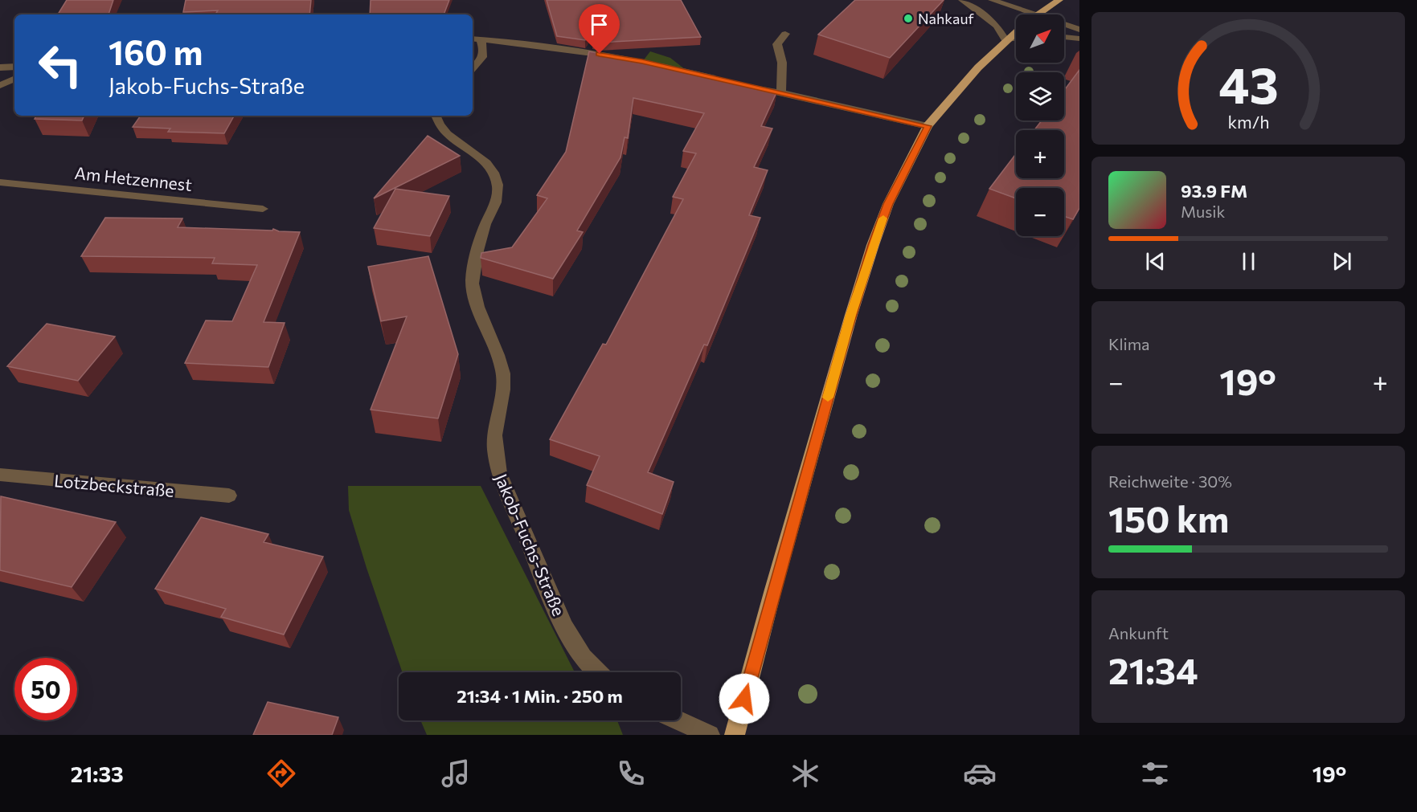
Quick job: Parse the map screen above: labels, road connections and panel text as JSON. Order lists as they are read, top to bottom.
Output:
{
  "streets": {
    "street": ["Am Hetzennest", "Lotzbeckstraße", "Jakob-Fuchs-Straße"]
  },
  "places": ["Nahkauf"],
  "north": "top right",
  "page": {
    "map_buttons": ["+", "−"],
    "turn": ["160 m", "Jakob-Fuchs-Straße"],
    "song": ["93.9 FM", "Musik"],
    "tile": [
      "Klima",
      ["Reichweite · 30%", "150 km"],
      ["Ankunft", "21:34"]
    ],
    "heat": ["−", "19°", "+"],
    "limit": "50",
    "trip": "21:34 · 1 Min. · 250 m",
    "tabs": ["21:33", "19°"],
    "gauge": ["43", "km/h"]
  }
}
